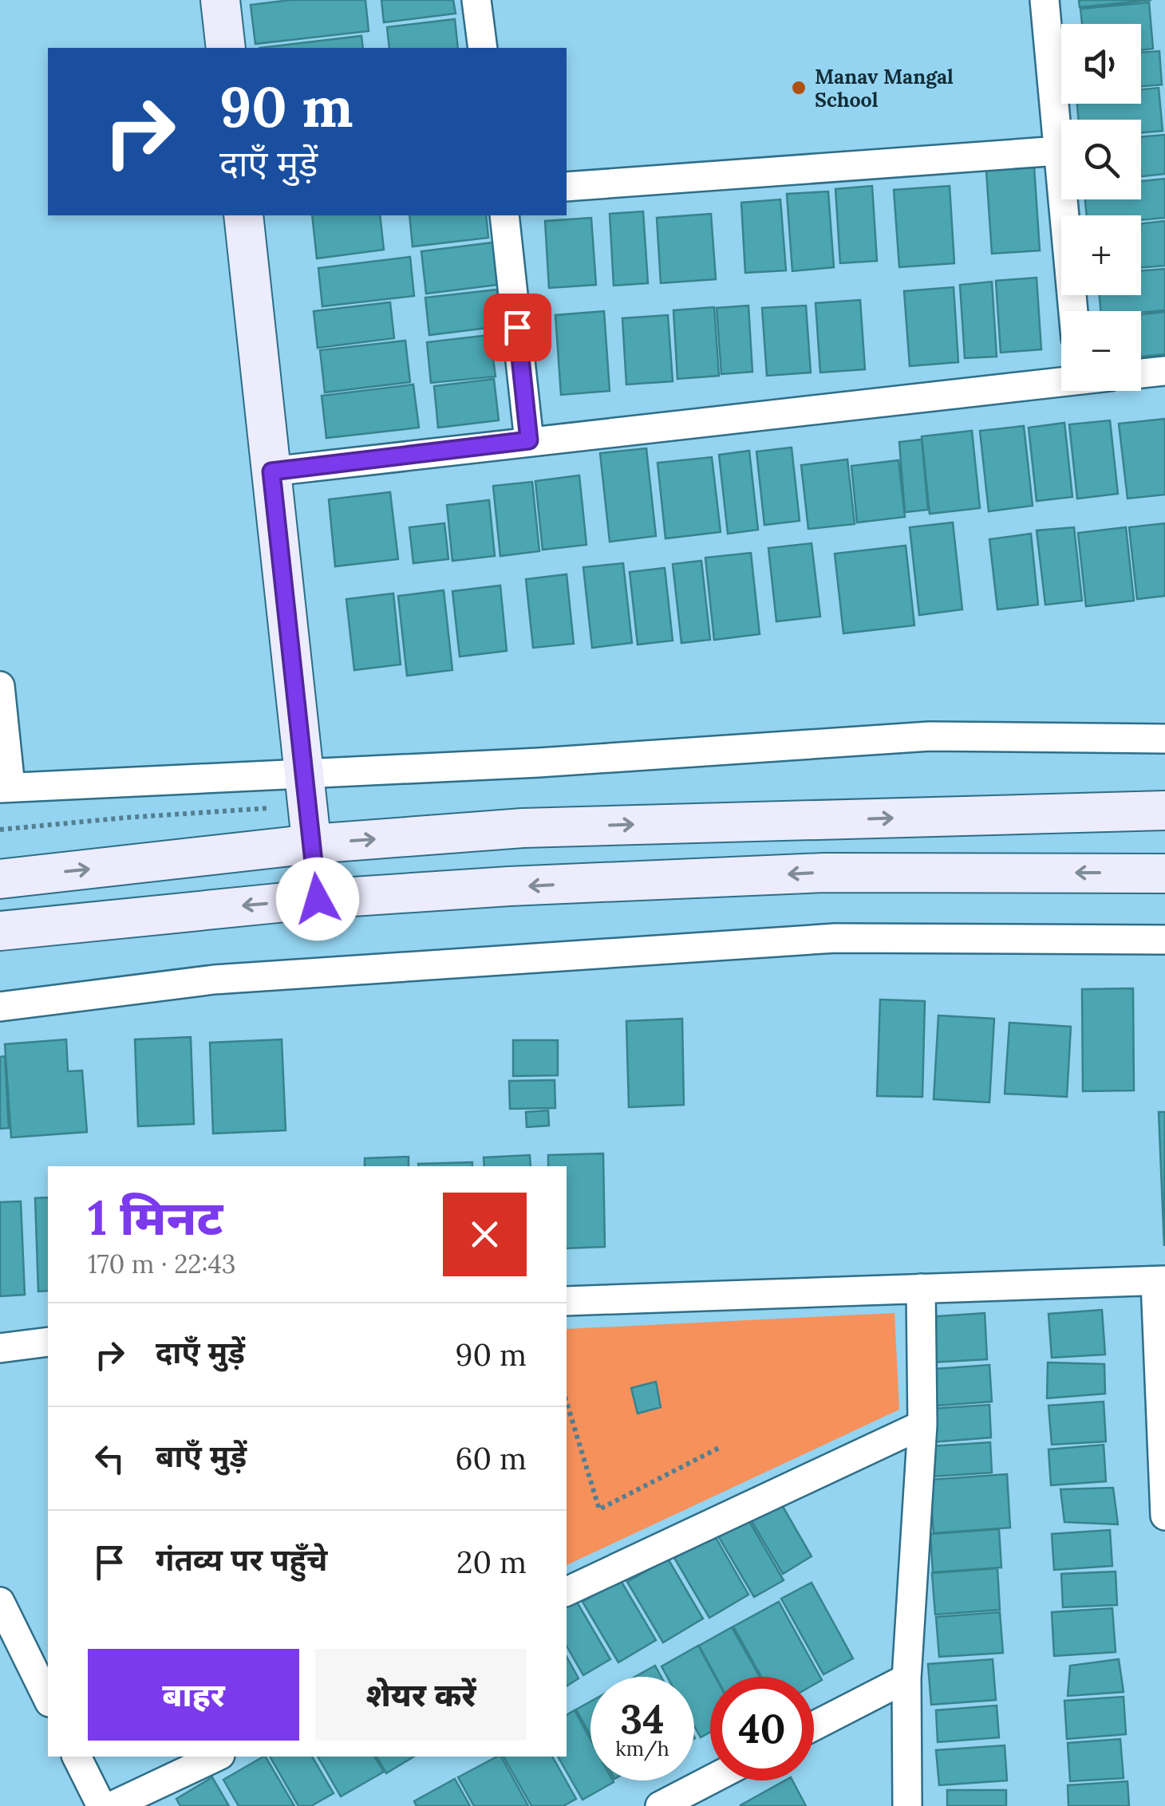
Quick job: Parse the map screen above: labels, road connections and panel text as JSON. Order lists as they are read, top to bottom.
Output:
{
  "places": ["Manav Mangal School"],
  "page": {
    "map_buttons": ["+", "−"],
    "turn": ["90 m", "दाएँ मुड़ें"],
    "heading": ["1 मिनट", "170 m · 22:43"],
    "list": [
      {
        "name": "दाएँ मुड़ें",
        "value": "90 m"
      },
      {
        "name": "बाएँ मुड़ें",
        "value": "60 m"
      },
      {
        "name": "गंतव्य पर पहुँचे",
        "value": "20 m"
      }
    ],
    "buttons": ["बाहर", "शेयर करें"],
    "speed": "34 km/h",
    "limit": "40"
  }
}
